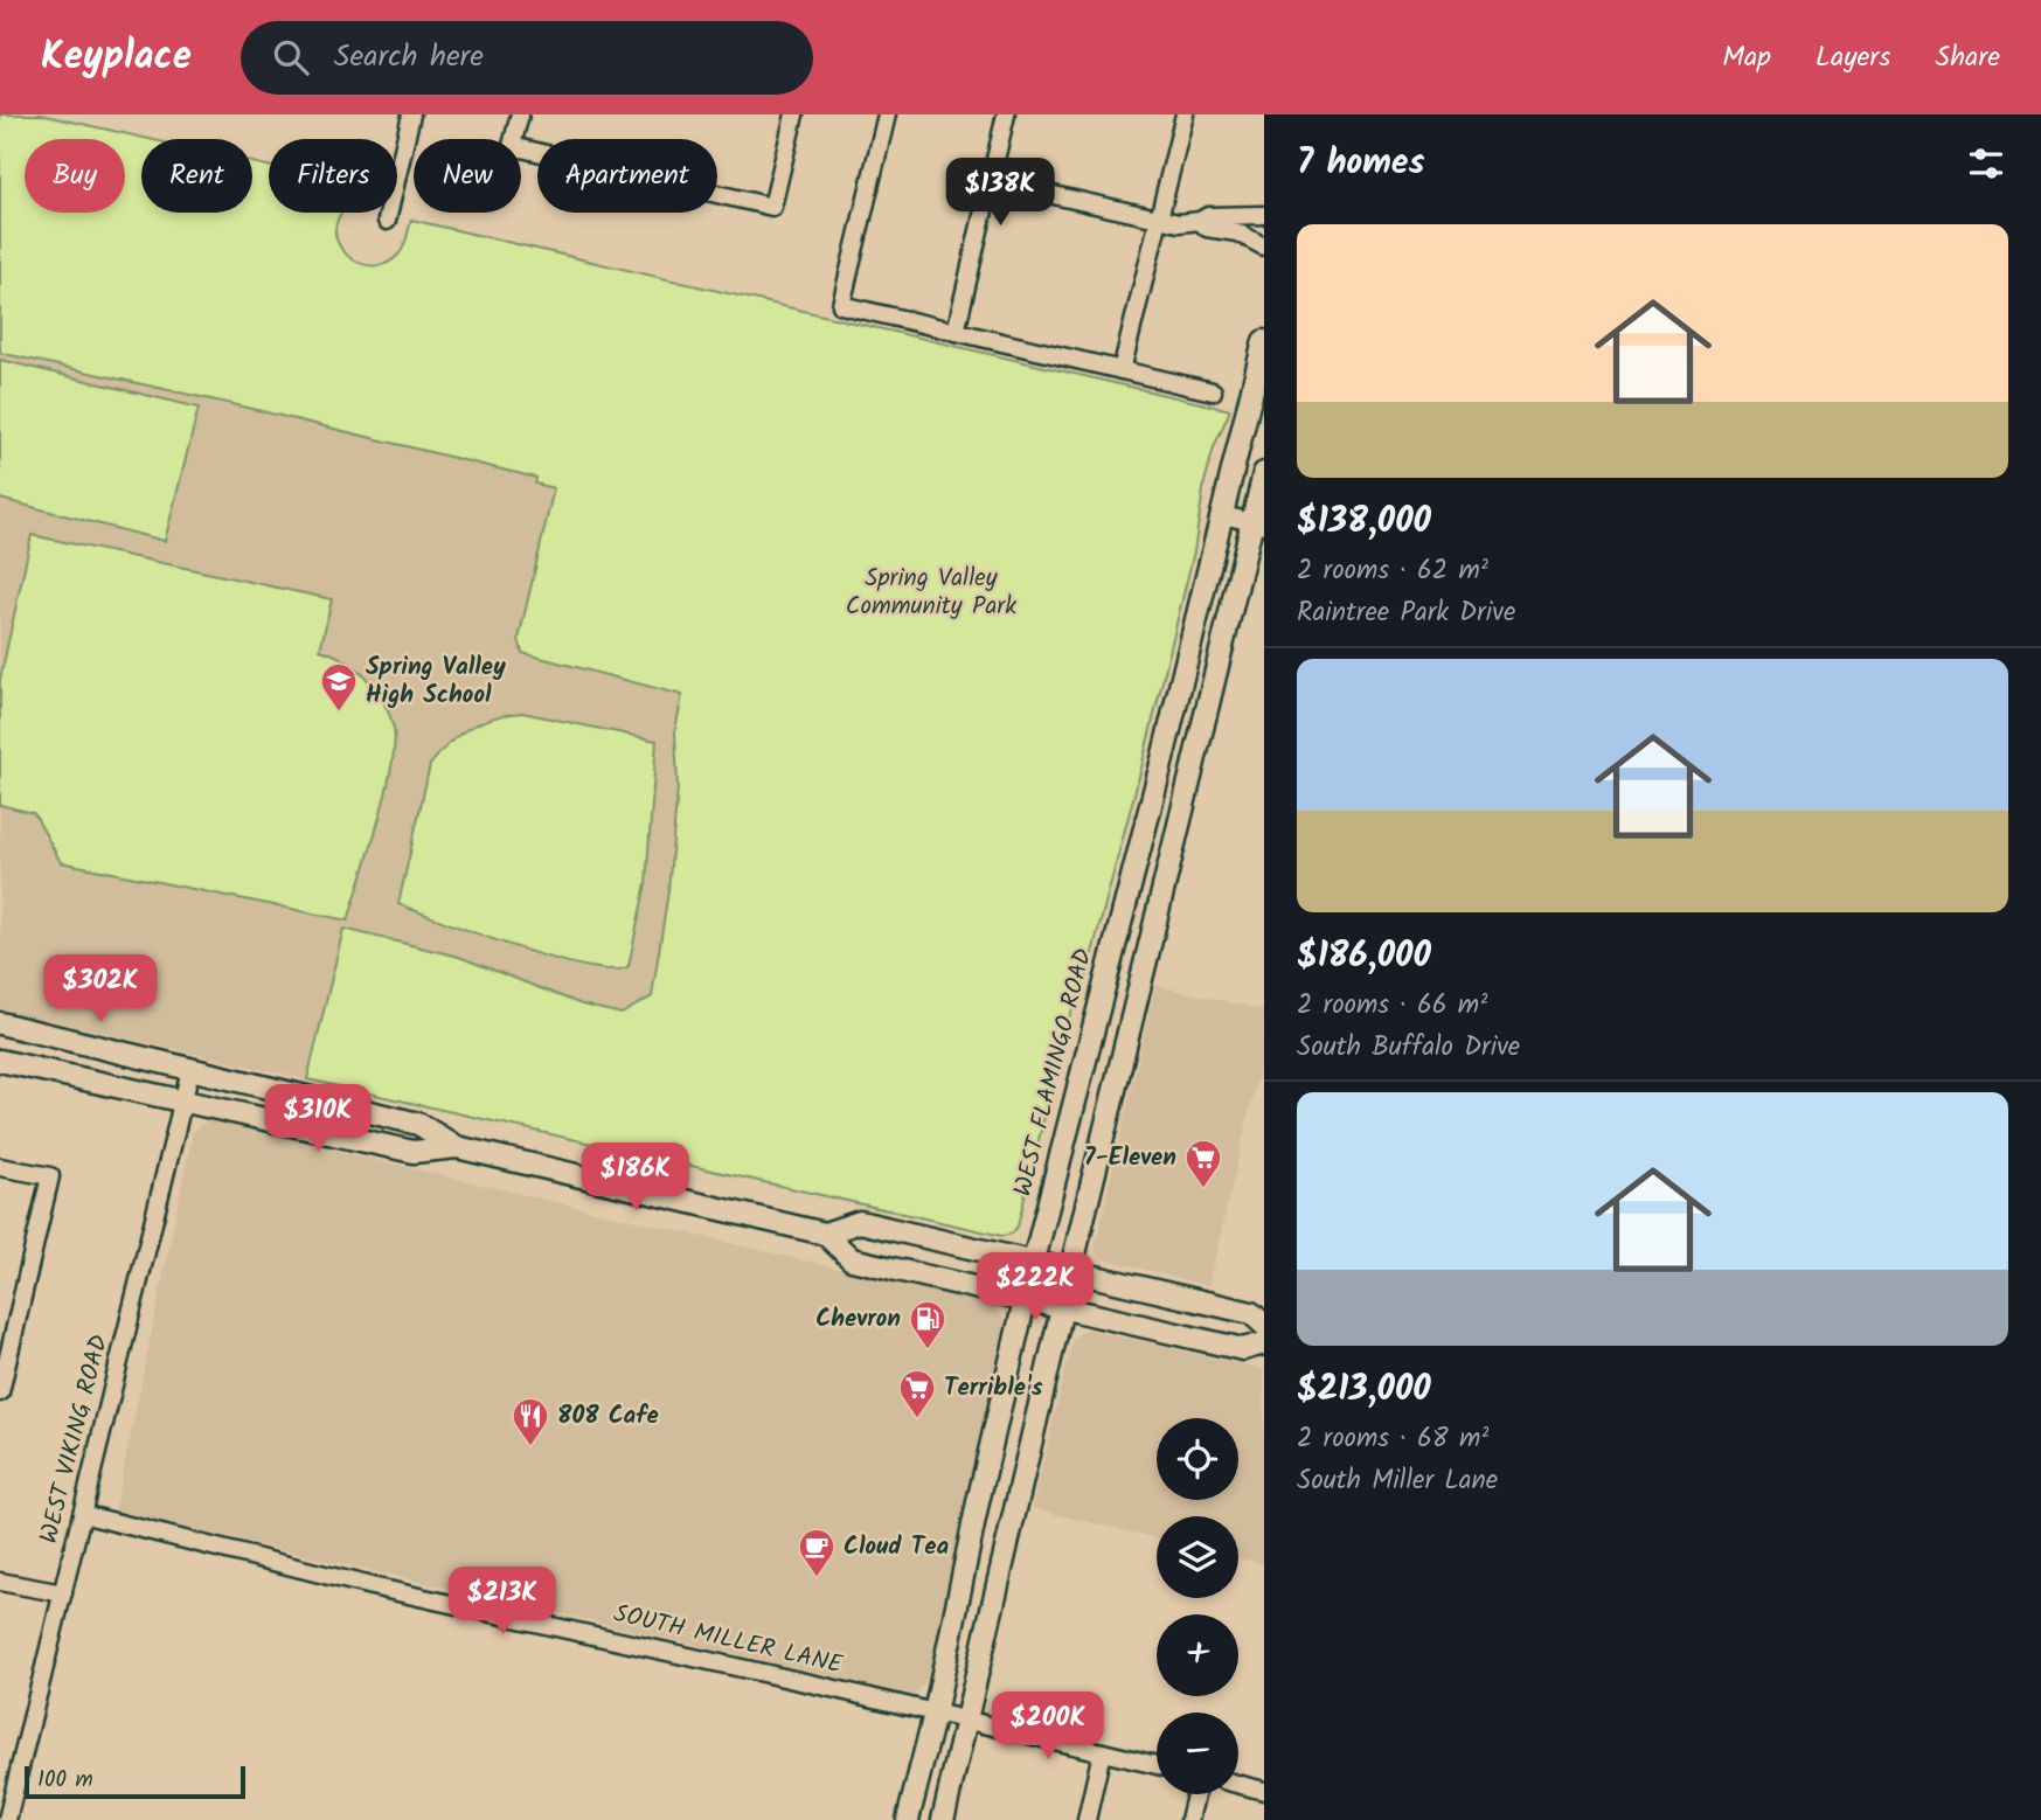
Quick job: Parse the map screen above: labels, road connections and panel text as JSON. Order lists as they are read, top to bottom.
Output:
{
  "streets": {
    "main road": ["WEST FLAMINGO ROAD"],
    "street": ["WEST VIKING ROAD", "SOUTH MILLER LANE"]
  },
  "crossings": [
    ["WEST FLAMINGO ROAD", "SOUTH MILLER LANE"],
    ["WEST VIKING ROAD", "SOUTH MILLER LANE"]
  ],
  "parks": ["Spring Valley Community Park"],
  "places": {
    "school or university": ["Spring Valley High School"],
    "supermarket": ["7-Eleven", "Terrible's"],
    "fuel station": ["Chevron"],
    "restaurant": ["808 Cafe"],
    "cafe": ["Cloud Tea"]
  },
  "scale_bar": "100 m",
  "page": {
    "header": "Keyplace",
    "search": "Search here",
    "nav": ["Map", "Layers", "Share"],
    "heading": "7 homes",
    "chip": [
      "Buy",
      "Rent",
      "Filters",
      "New",
      "Apartment"
    ],
    "price": [
      "$138K",
      "$302K",
      "$310K",
      "$186K",
      "$222K",
      "$213K",
      "$200K"
    ],
    "list": [
      {
        "name": "$138,000",
        "note": "2 rooms · 62 m² · Raintree Park Drive"
      },
      {
        "name": "$186,000",
        "note": "2 rooms · 66 m² · South Buffalo Drive"
      },
      {
        "name": "$213,000",
        "note": "2 rooms · 68 m² · South Miller Lane"
      }
    ],
    "map_buttons": ["+", "−"],
    "scale": "100 m"
  }
}
